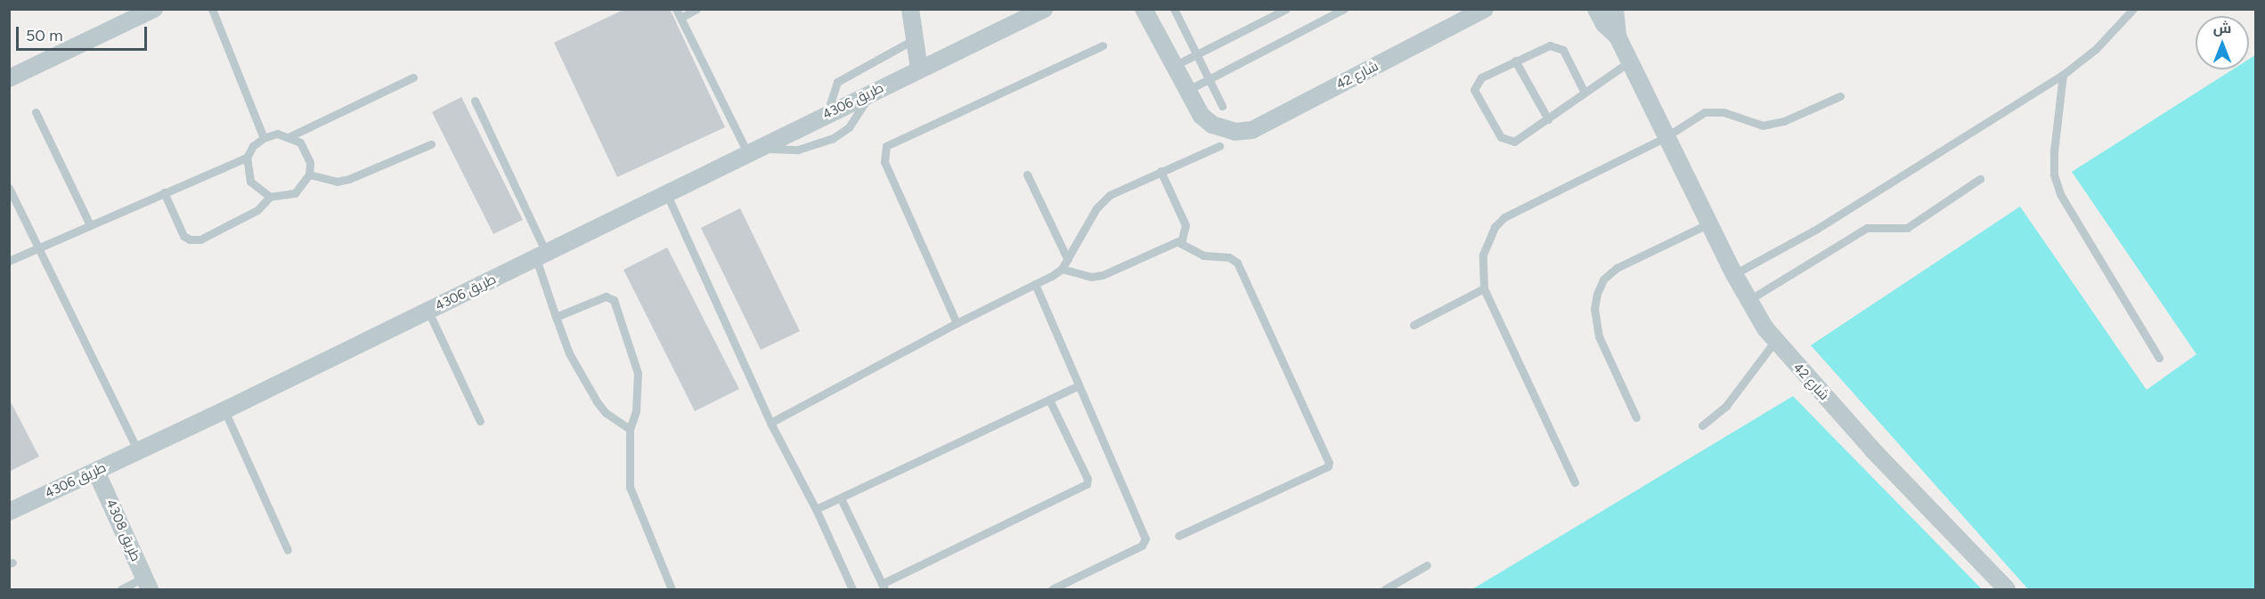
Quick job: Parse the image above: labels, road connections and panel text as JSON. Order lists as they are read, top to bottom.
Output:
{
  "streets": {
    "street": ["شارع 42", "طريق 4306", "طريق 4308"]
  },
  "crossings": [
    ["طريق 4306", "طريق 4308"]
  ],
  "scale_bar": "50 m",
  "north": "top"
}
